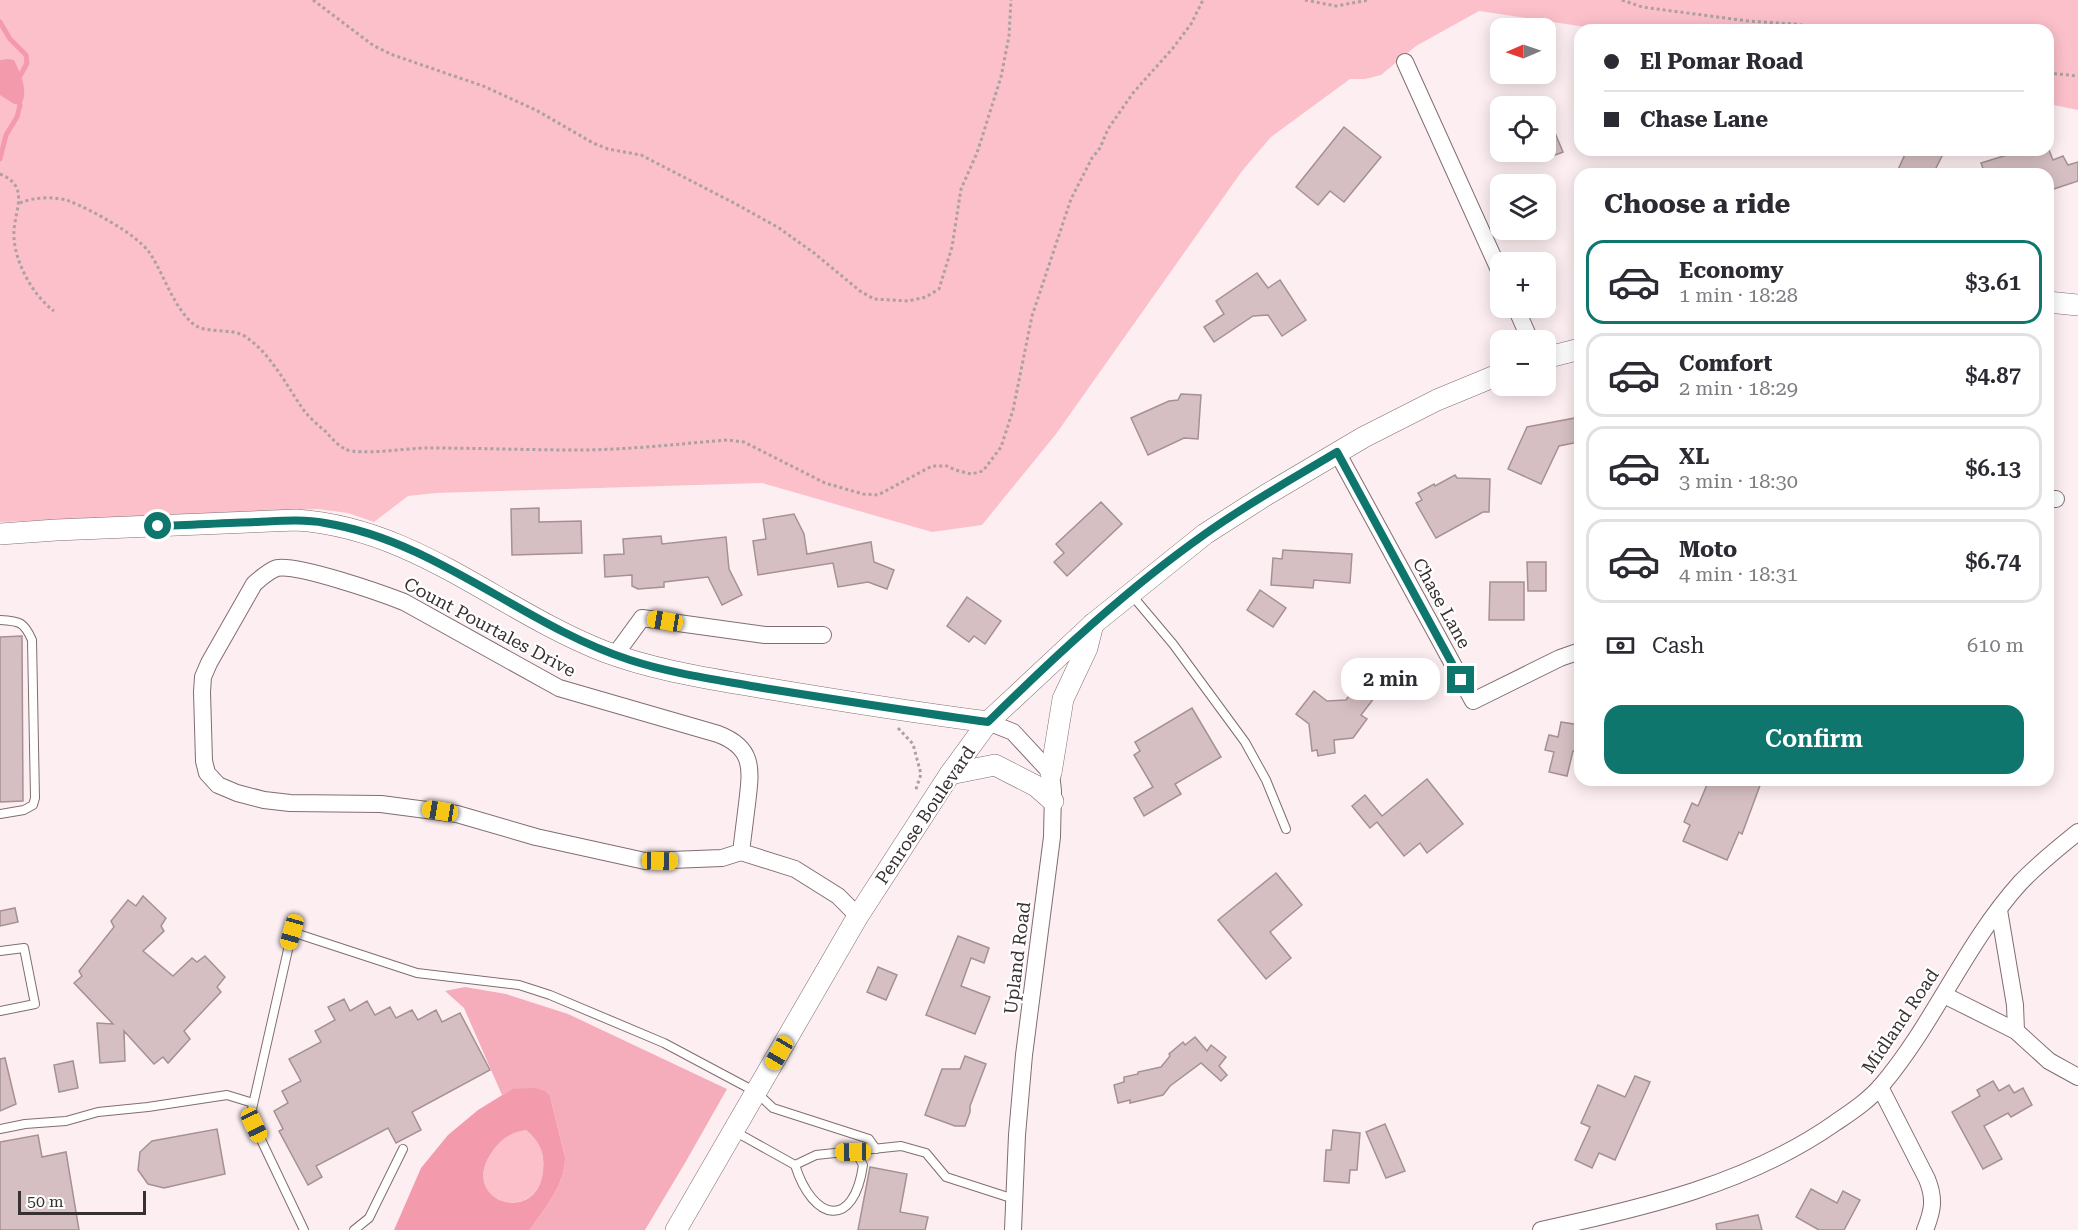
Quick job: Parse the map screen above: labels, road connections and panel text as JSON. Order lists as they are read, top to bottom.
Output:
{
  "streets": {
    "street": [
      "Chase Lane",
      "Count Pourtales Drive",
      "Penrose Boulevard",
      "Upland Road",
      "Midland Road"
    ]
  },
  "crossings": [
    ["Chase Lane", "Penrose Boulevard"],
    ["Count Pourtales Drive", "Penrose Boulevard"]
  ],
  "scale_bar": "50 m",
  "north": "left",
  "page": {
    "map_buttons": ["+", "−"],
    "banner": ["El Pomar Road", "Chase Lane"],
    "heading": "Choose a ride",
    "list": [
      {
        "name": "Economy",
        "note": "1 min · 18:28",
        "value": "$3.61"
      },
      {
        "name": "Comfort",
        "note": "2 min · 18:29",
        "value": "$4.87"
      },
      {
        "name": "XL",
        "note": "3 min · 18:30",
        "value": "$6.13"
      },
      {
        "name": "Moto",
        "note": "4 min · 18:31",
        "value": "$6.74"
      }
    ],
    "pay": ["Cash", "610 m"],
    "bubble": "2 min",
    "buttons": "Confirm",
    "scale": "50 m"
  }
}
